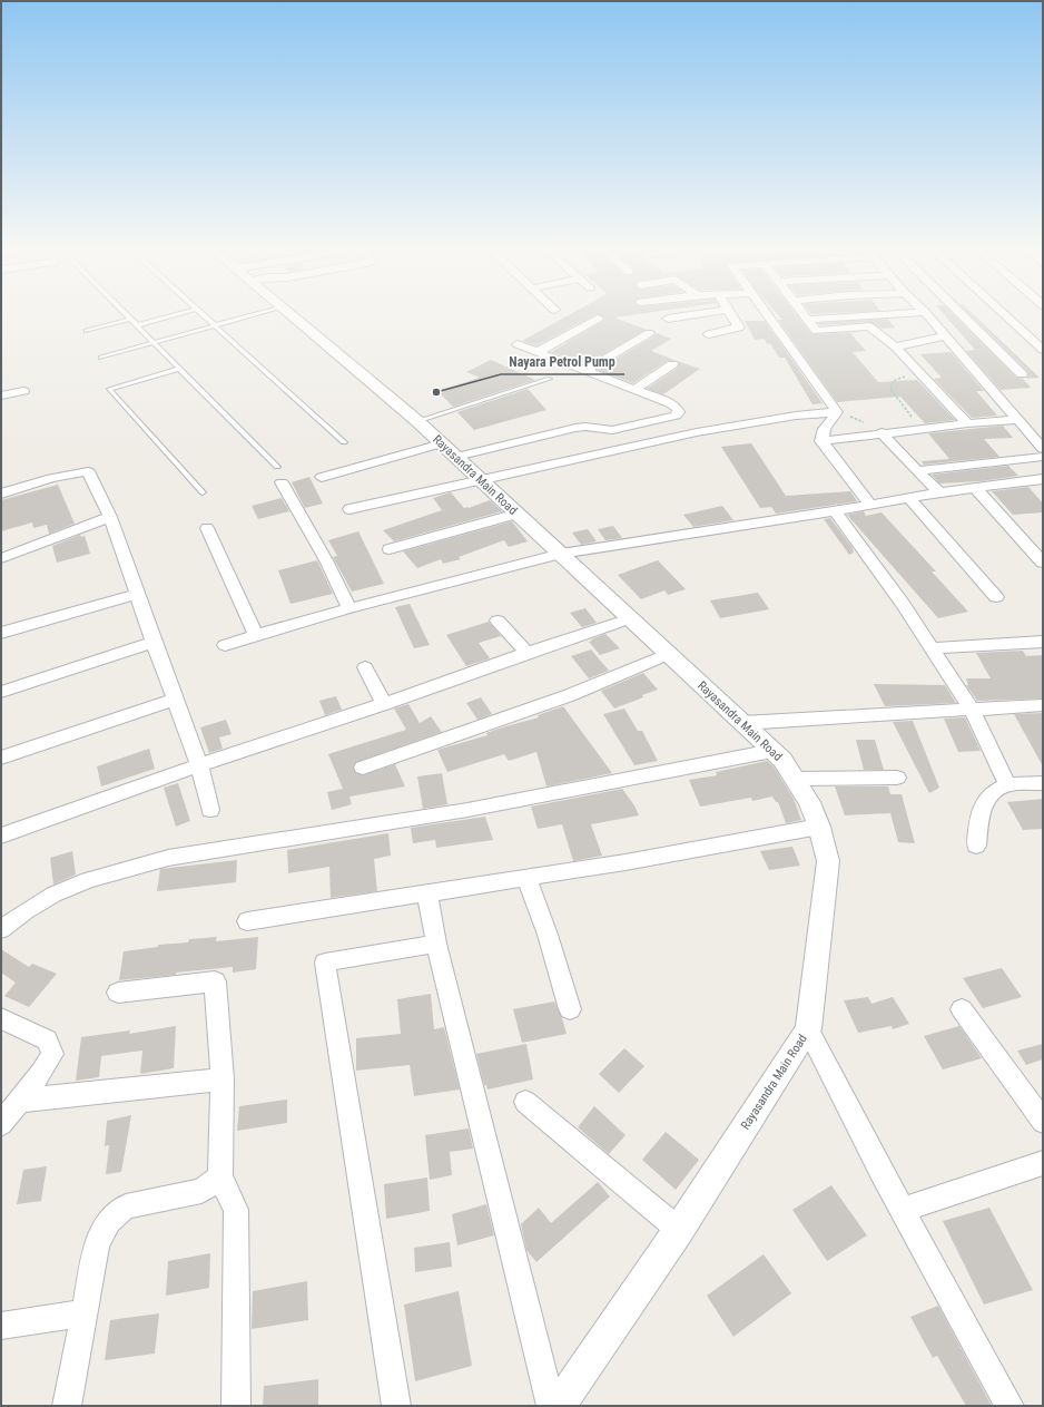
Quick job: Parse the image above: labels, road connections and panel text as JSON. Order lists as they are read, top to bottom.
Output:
{
  "streets": {
    "street": ["Rayasandra Main Road"]
  },
  "places": ["Nayara Petrol Pump"]
}
